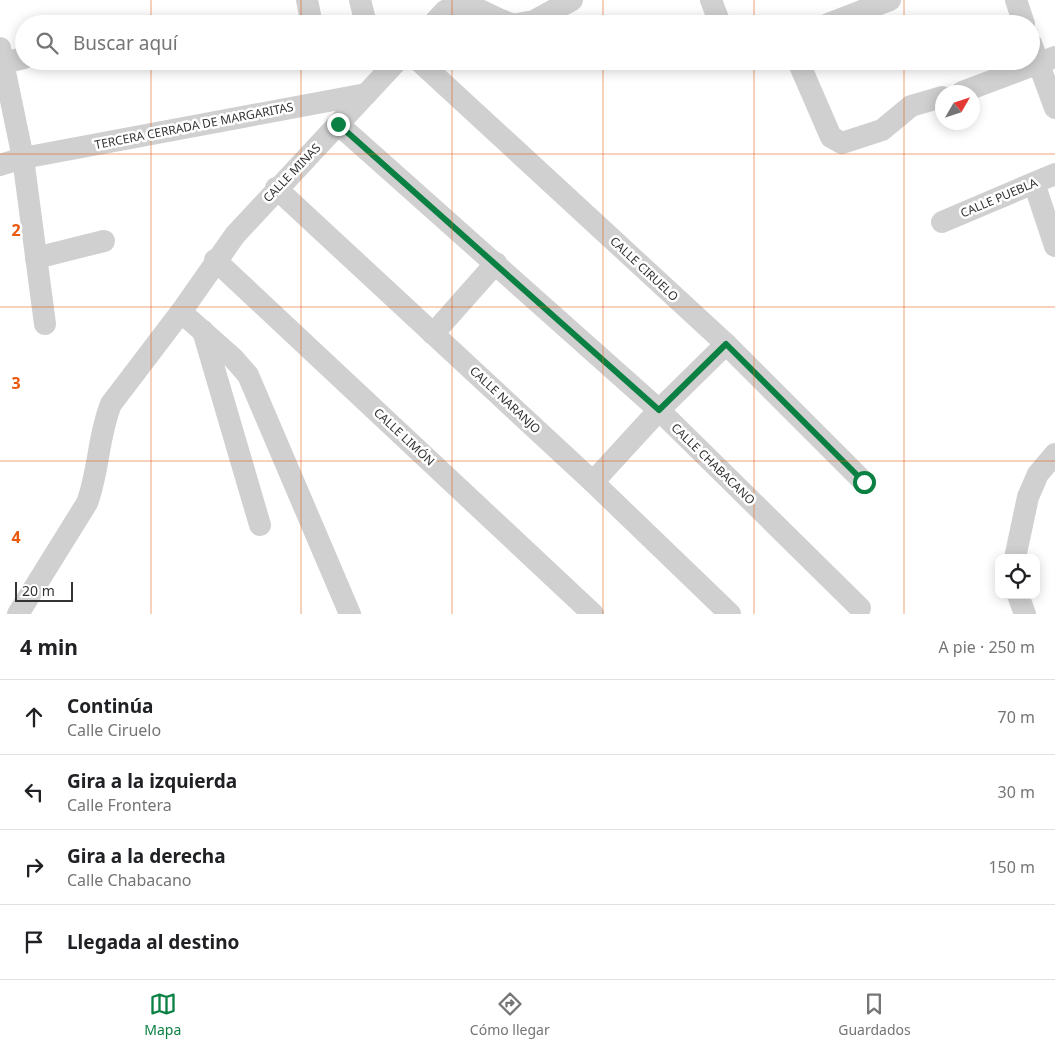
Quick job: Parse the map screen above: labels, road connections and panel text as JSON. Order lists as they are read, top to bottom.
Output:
{
  "streets": {
    "street": [
      "TERCERA CERRADA DE MARGARITAS",
      "CALLE MINAS",
      "CALLE PUEBLA",
      "CALLE CIRUELO",
      "CALLE NARANJO",
      "CALLE LIMÓN",
      "CALLE CHABACANO"
    ]
  },
  "crossings": [
    ["TERCERA CERRADA DE MARGARITAS", "CALLE MINAS"],
    ["CALLE MINAS", "CALLE NARANJO"],
    ["CALLE MINAS", "CALLE LIMÓN"],
    ["CALLE MINAS", "CALLE CHABACANO"]
  ],
  "scale_bar": "20 m",
  "north": "top right",
  "page": {
    "search": "Buscar aquí",
    "scale": "20 m",
    "heading": ["4 min", "A pie · 250 m"],
    "list": [
      ["Continúa", "Calle Ciruelo", "70 m"],
      ["Gira a la izquierda", "Calle Frontera", "30 m"],
      ["Gira a la derecha", "Calle Chabacano", "150 m"],
      "Llegada al destino"
    ],
    "nav": ["Mapa", "Cómo llegar", "Guardados"]
  },
  "grid": {
    "rows": ["2", "3", "4"]
  }
}
